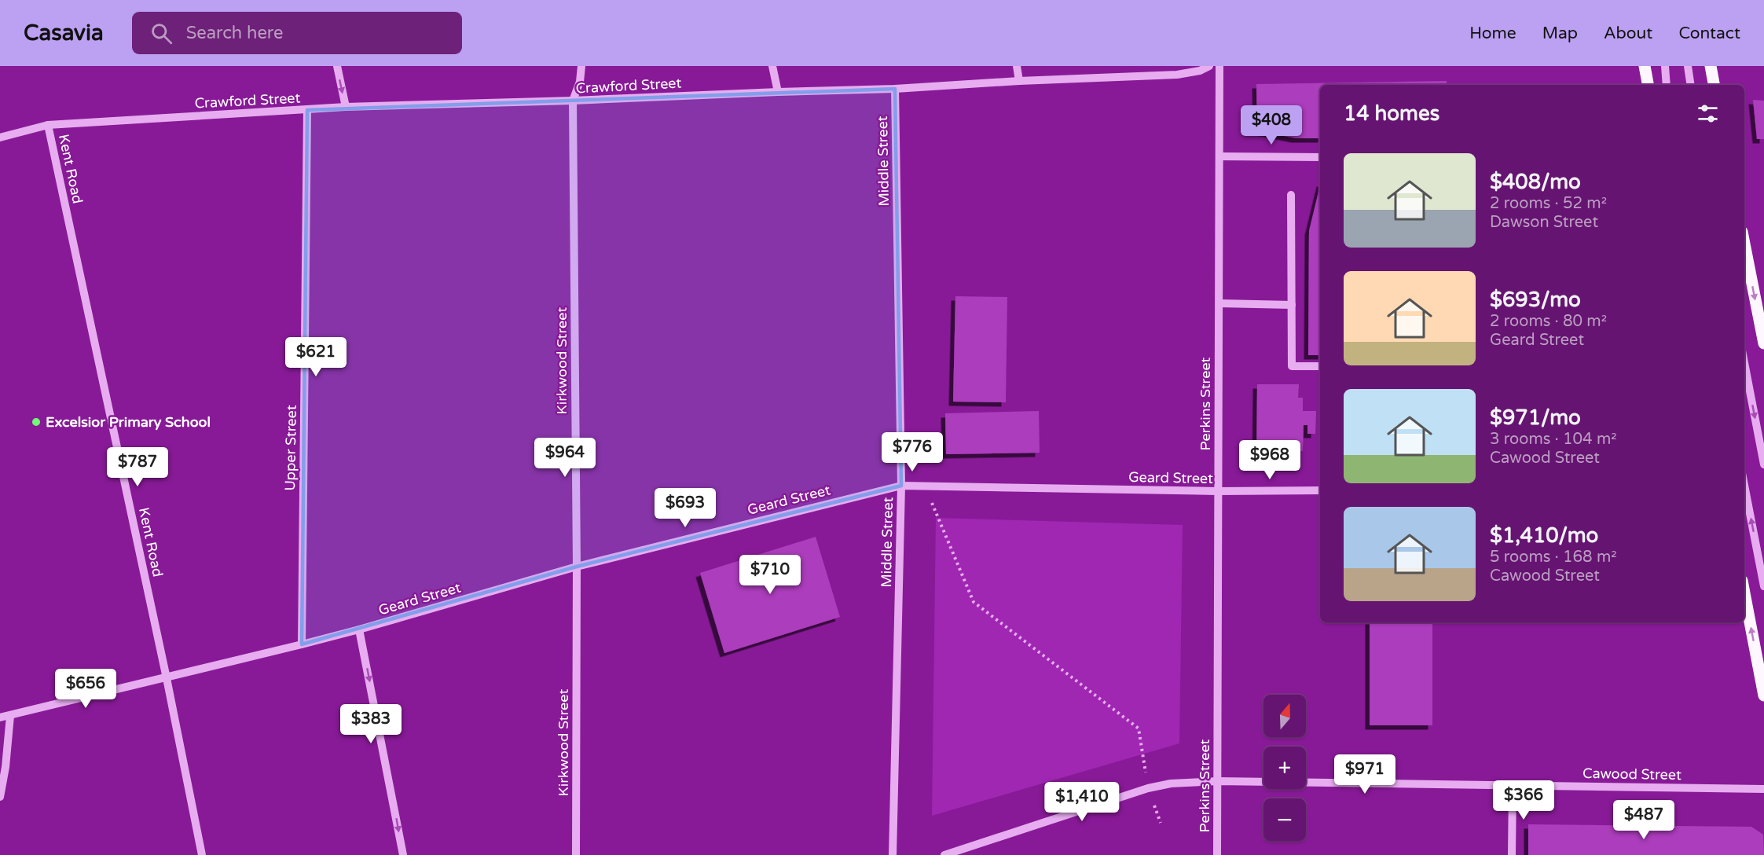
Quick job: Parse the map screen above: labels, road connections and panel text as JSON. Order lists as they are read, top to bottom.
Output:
{
  "streets": {
    "street": [
      "Crawford Street",
      "Middle Street",
      "Kent Road",
      "Kirkwood Street",
      "Perkins Street",
      "Upper Street",
      "Geard Street",
      "Cawood Street"
    ]
  },
  "crossings": [
    ["Crawford Street", "Middle Street"],
    ["Crawford Street", "Kent Road"],
    ["Crawford Street", "Kirkwood Street"],
    ["Crawford Street", "Upper Street"],
    ["Middle Street", "Geard Street"],
    ["Kent Road", "Geard Street"],
    ["Kirkwood Street", "Geard Street"],
    ["Perkins Street", "Geard Street"],
    ["Perkins Street", "Cawood Street"],
    ["Upper Street", "Geard Street"]
  ],
  "places": ["Excelsior Primary School"],
  "north": "top",
  "page": {
    "header": "Casavia",
    "search": "Search here",
    "nav": [
      "Home",
      "Map",
      "About",
      "Contact"
    ],
    "heading": "14 homes",
    "price": [
      "$408",
      "$621",
      "$776",
      "$964",
      "$968",
      "$787",
      "$693",
      "$710",
      "$656",
      "$383",
      "$971",
      "$366",
      "$1,410",
      "$487"
    ],
    "list": [
      {
        "name": "$408/mo",
        "note": "2 rooms · 52 m² · Dawson Street"
      },
      {
        "name": "$693/mo",
        "note": "2 rooms · 80 m² · Geard Street"
      },
      {
        "name": "$971/mo",
        "note": "3 rooms · 104 m² · Cawood Street"
      },
      {
        "name": "$1,410/mo",
        "note": "5 rooms · 168 m² · Cawood Street"
      }
    ],
    "map_buttons": ["+", "−"]
  }
}
